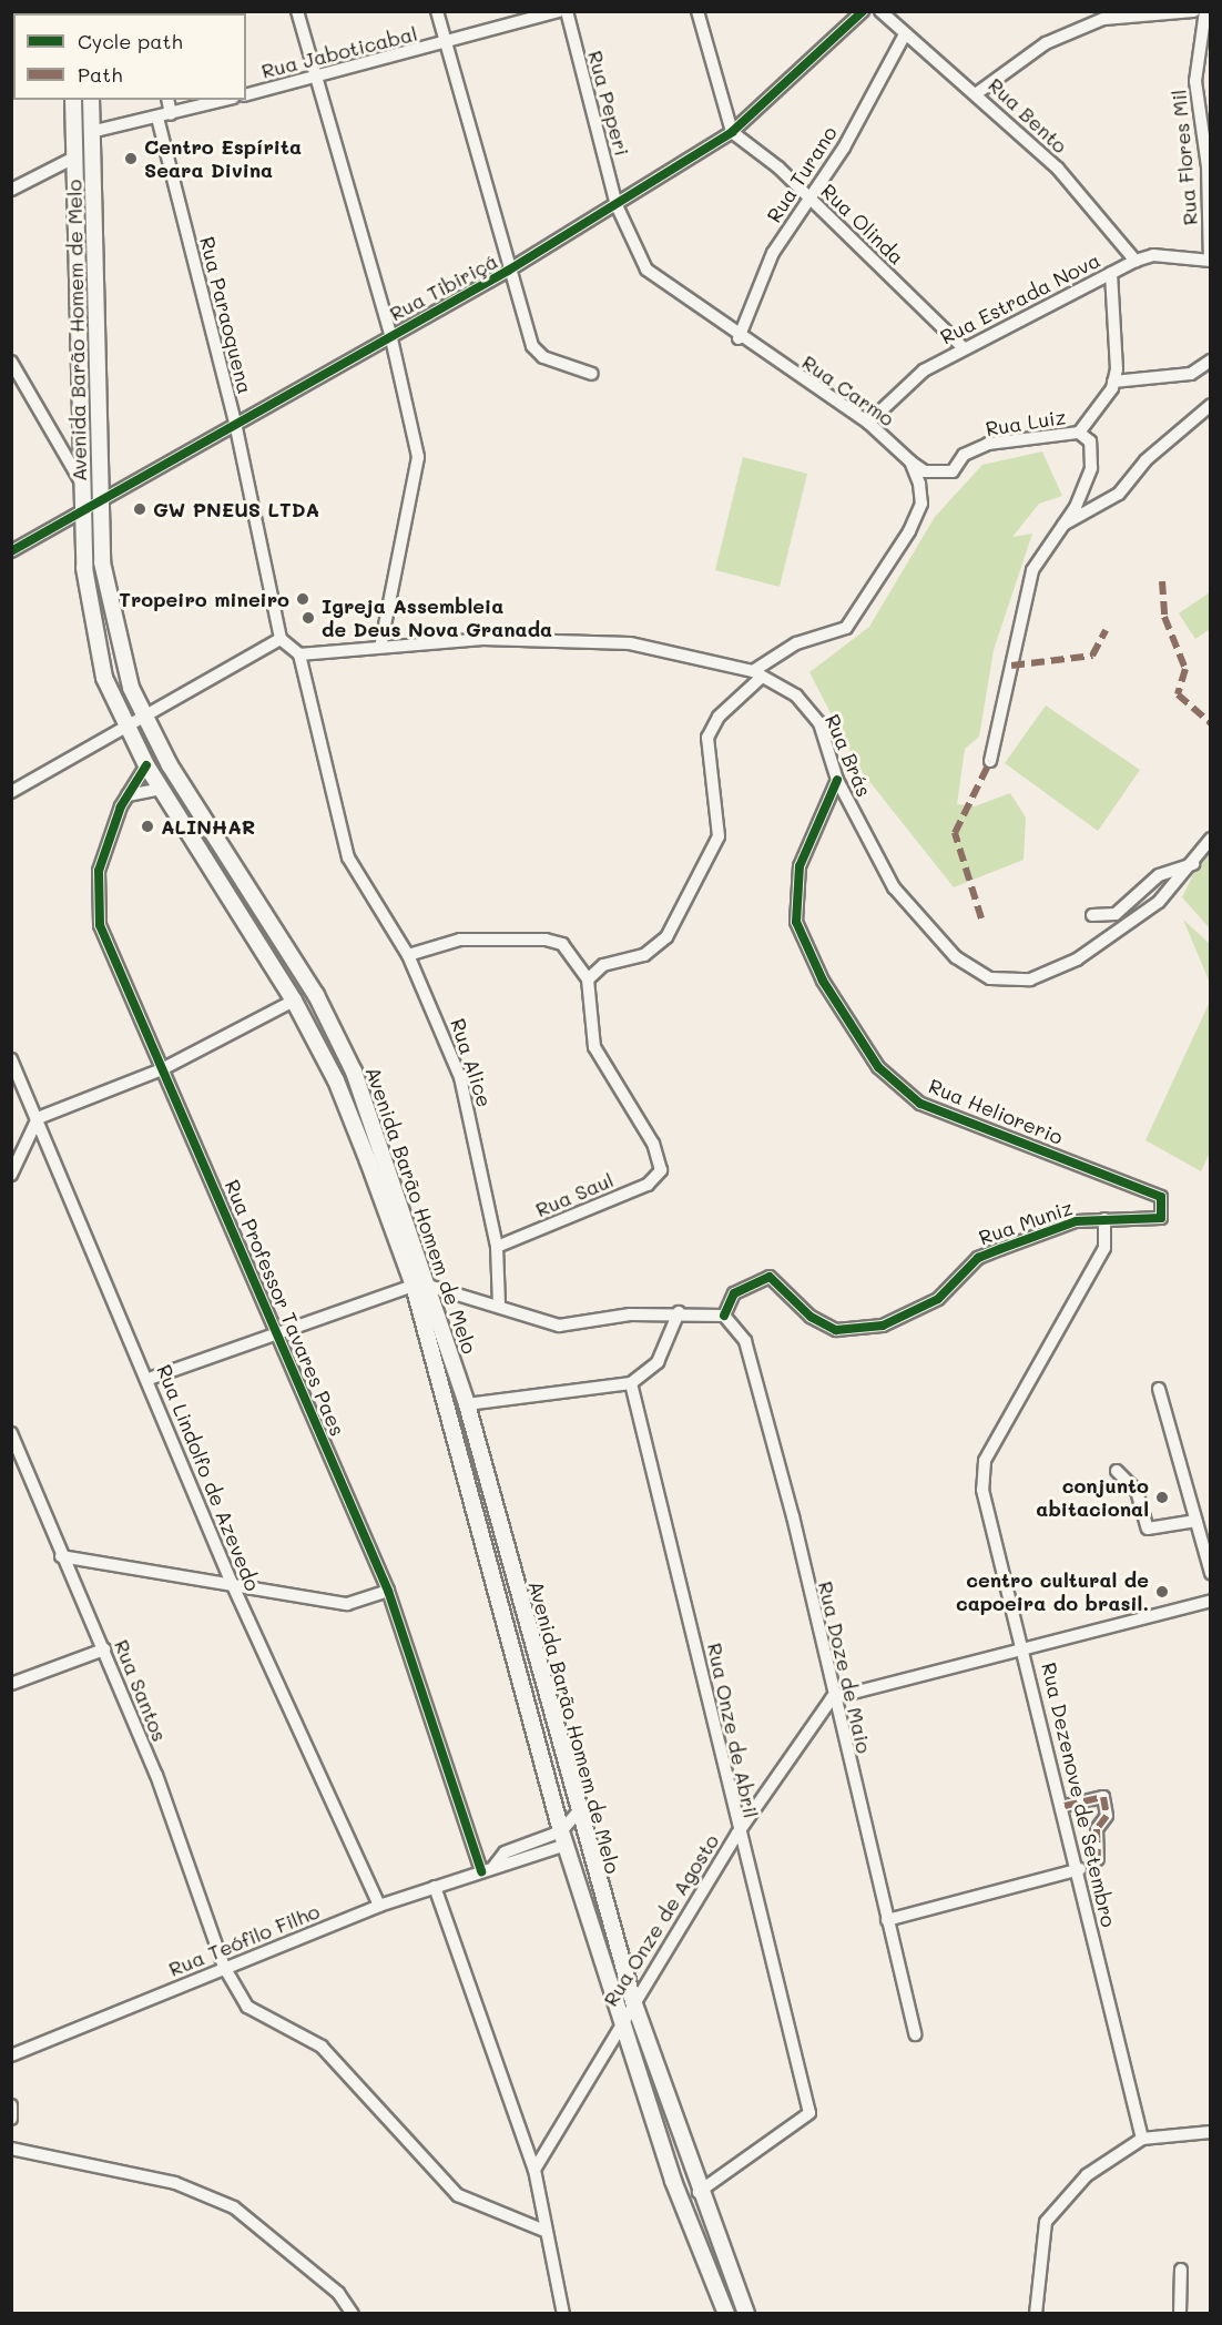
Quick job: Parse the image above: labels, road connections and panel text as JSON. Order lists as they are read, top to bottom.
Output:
{
  "streets": {
    "main road": ["Avenida Barão Homem de Melo"],
    "street": [
      "Rua Jaboticabal",
      "Rua Peperi",
      "Rua Bento",
      "Rua Flores Mil",
      "Rua Turano",
      "Rua Olinda",
      "Rua Tibiriçá",
      "Rua Estrada Nova",
      "Rua Paraoquena",
      "Rua Carmo",
      "Rua Luiz",
      "Rua Brás",
      "Rua Alice",
      "Rua Heliorerio",
      "Rua Saul",
      "Rua Muniz",
      "Rua Professor Tavares Paes",
      "Rua Lindolfo de Azevedo",
      "Rua Doze de Maio",
      "Rua Santos",
      "Rua Onze de Abril",
      "Rua Dezenove de Setembro",
      "Rua Onze de Agosto",
      "Rua Teófilo Filho"
    ]
  },
  "crossings": [
    ["Rua Peperi", "Rua Tibiriçá"],
    ["Rua Peperi", "Rua Carmo"],
    ["Rua Bento", "Rua Turano"],
    ["Rua Bento", "Rua Estrada Nova"],
    ["Rua Flores Mil", "Rua Estrada Nova"],
    ["Rua Turano", "Rua Olinda"],
    ["Rua Turano", "Rua Carmo"],
    ["Rua Olinda", "Rua Tibiriçá"],
    ["Rua Olinda", "Rua Estrada Nova"],
    ["Rua Tibiriçá", "Rua Paraoquena"],
    ["Rua Tibiriçá", "Avenida Barão Homem de Melo"],
    ["Rua Tibiriçá", "Rua Carmo"],
    ["Rua Estrada Nova", "Rua Carmo"],
    ["Avenida Barão Homem de Melo", "Rua Professor Tavares Paes"],
    ["Avenida Barão Homem de Melo", "Rua Onze de Abril"],
    ["Avenida Barão Homem de Melo", "Rua Onze de Agosto"],
    ["Avenida Barão Homem de Melo", "Rua Teófilo Filho"],
    ["Rua Carmo", "Rua Luiz"],
    ["Rua Brás", "Rua Alice"],
    ["Rua Brás", "Rua Heliorerio"],
    ["Rua Alice", "Rua Saul"],
    ["Rua Heliorerio", "Rua Muniz"],
    ["Rua Muniz", "Rua Doze de Maio"],
    ["Rua Muniz", "Rua Dezenove de Setembro"],
    ["Rua Professor Tavares Paes", "Rua Teófilo Filho"],
    ["Rua Lindolfo de Azevedo", "Rua Teófilo Filho"],
    ["Rua Doze de Maio", "Rua Onze de Agosto"],
    ["Rua Santos", "Rua Teófilo Filho"],
    ["Rua Onze de Abril", "Rua Onze de Agosto"]
  ],
  "places": [
    "Centro Espírita Seara Divina",
    "GW PNEUS LTDA",
    "Tropeiro mineiro",
    "Igreja Assembleia de Deus Nova Granada",
    "ALINHAR",
    "conjunto abitacional",
    "centro cultural de capoeira do brasil."
  ],
  "legend": ["Cycle path", "Path"]
}
